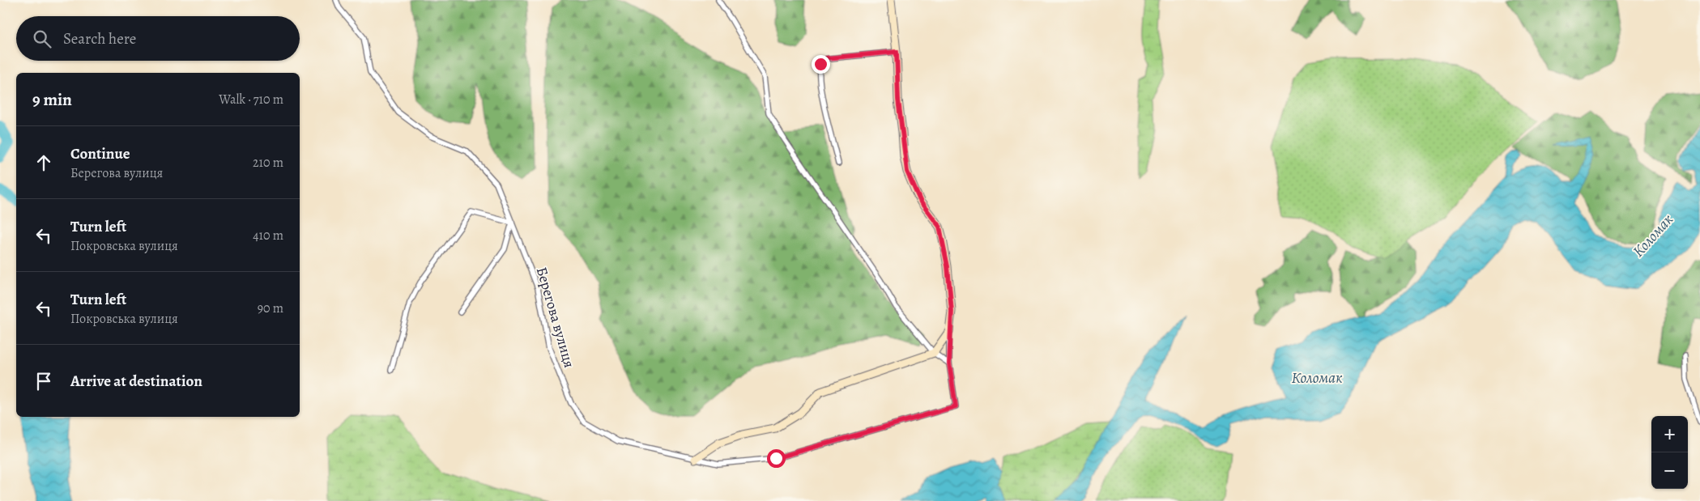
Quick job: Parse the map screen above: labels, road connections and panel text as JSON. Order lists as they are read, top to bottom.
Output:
{
  "streets": {
    "street": ["Берегова вулиця"]
  },
  "water": ["Коломак"],
  "page": {
    "search": "Search here",
    "heading": ["9 min", "Walk · 710 m"],
    "list": [
      ["Continue", "Берегова вулиця", "210 m"],
      ["Turn left", "Покровська вулиця", "410 m"],
      ["Turn left", "Покровська вулиця", "90 m"],
      "Arrive at destination"
    ],
    "map_buttons": ["+", "−"]
  }
}
